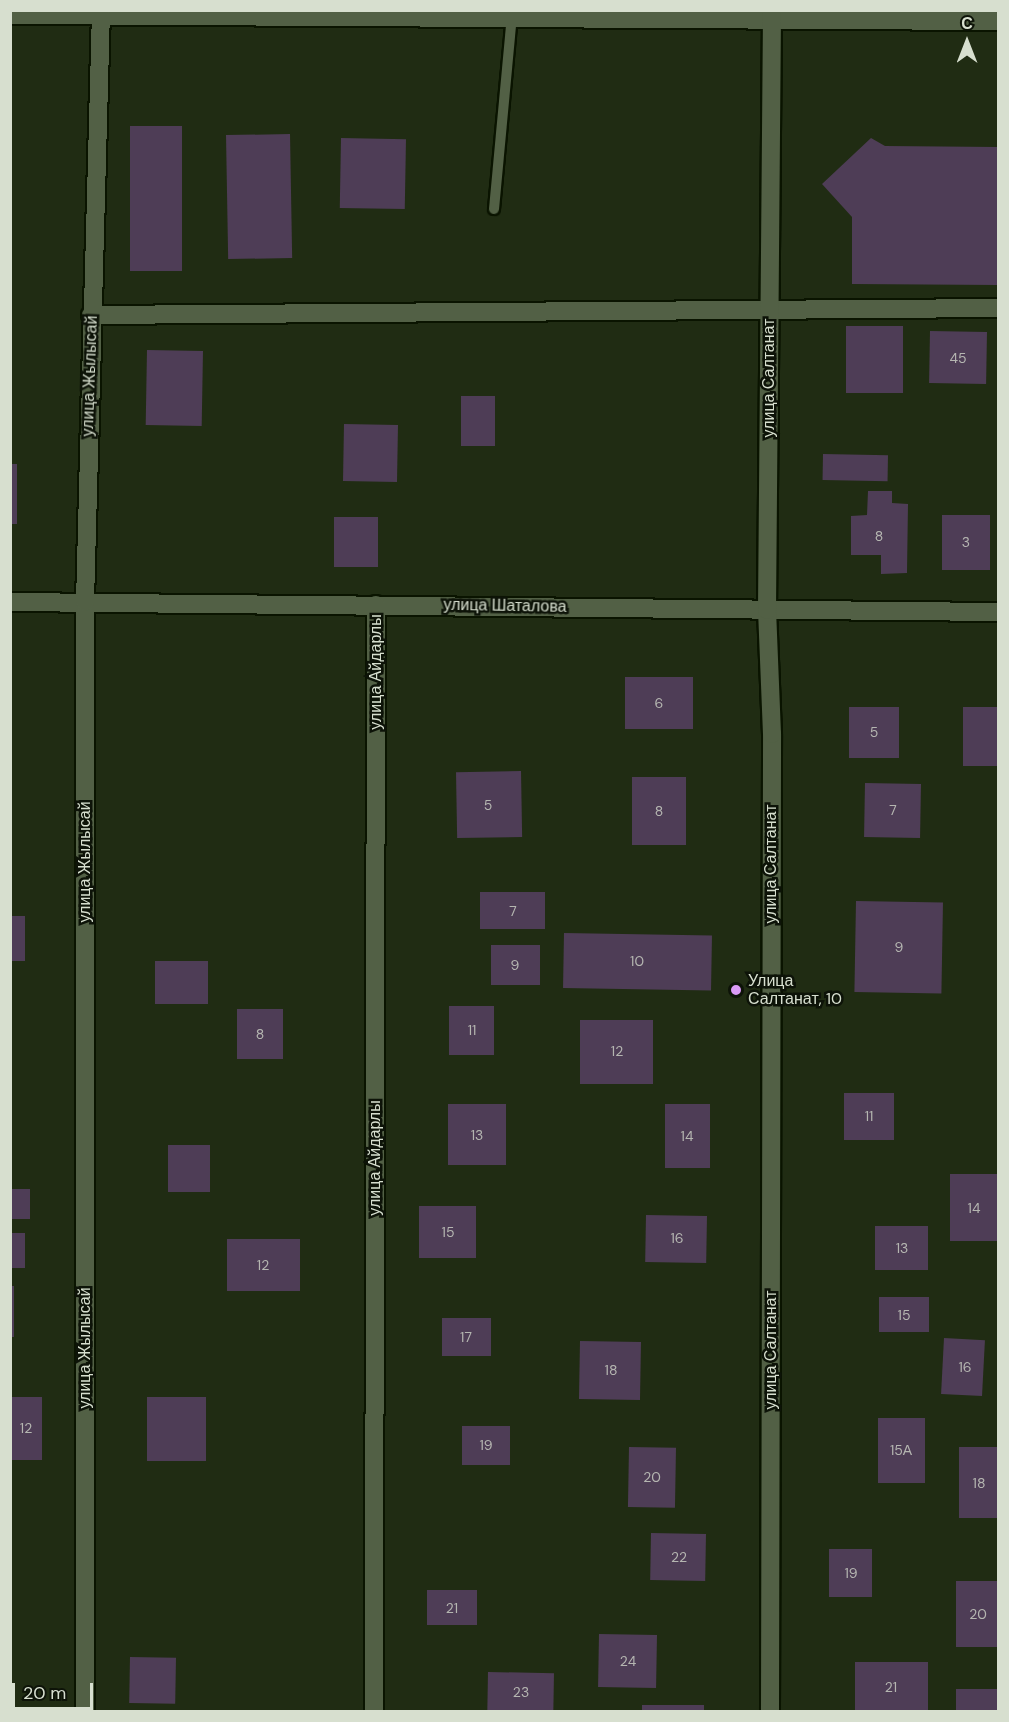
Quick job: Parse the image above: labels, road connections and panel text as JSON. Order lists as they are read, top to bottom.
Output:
{
  "streets": {
    "street": [
      "улица Жылысай",
      "улица Салтанат",
      "улица Шаталова",
      "улица Айдарлы"
    ]
  },
  "crossings": [
    ["улица Жылысай", "улица Шаталова"],
    ["улица Салтанат", "улица Шаталова"],
    ["улица Шаталова", "улица Айдарлы"]
  ],
  "places": ["Улица Салтанат, 10"],
  "house_numbers": [
    "45",
    "8",
    "3",
    "6",
    "5",
    "5",
    "7",
    "8",
    "7",
    "9",
    "10",
    "9",
    "11",
    "8",
    "12",
    "11",
    "13",
    "14",
    "14",
    "15",
    "16",
    "13",
    "12",
    "15",
    "17",
    "16",
    "18",
    "12",
    "19",
    "15А",
    "20",
    "18",
    "22",
    "19",
    "21",
    "20",
    "24",
    "21",
    "23"
  ],
  "scale_bar": "20 m",
  "north": "top"
}
